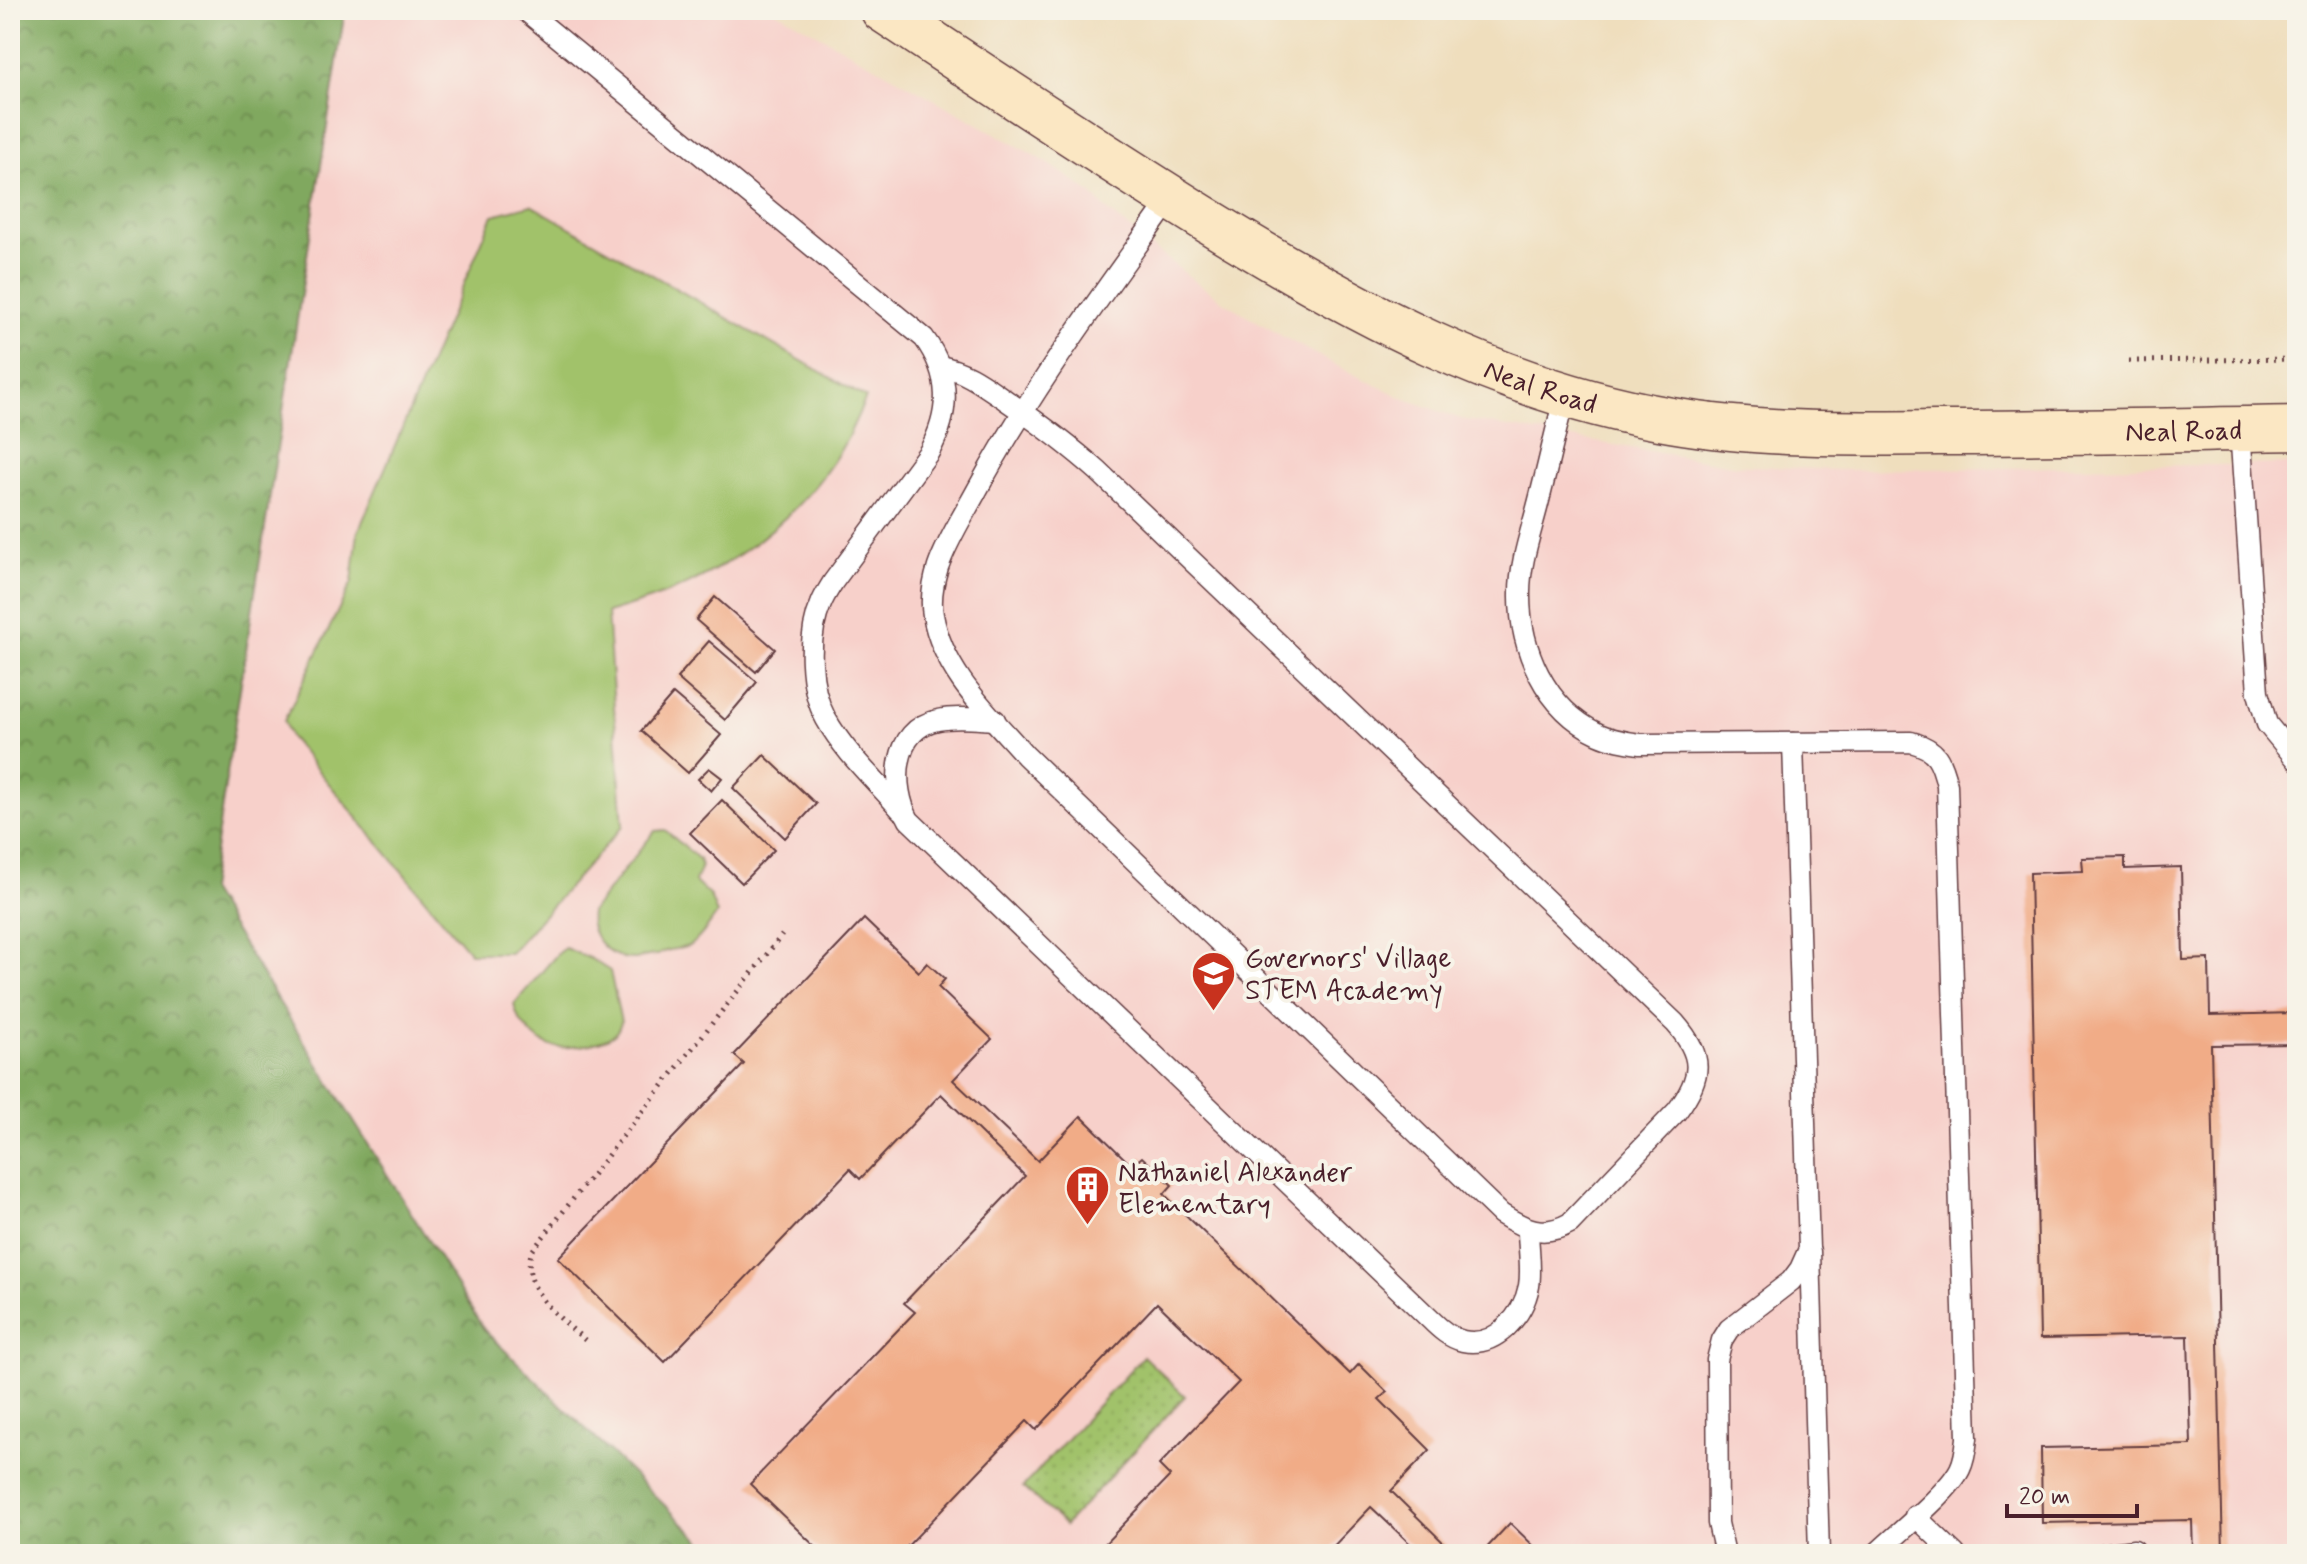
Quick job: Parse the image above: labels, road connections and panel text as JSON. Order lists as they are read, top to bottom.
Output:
{
  "streets": {
    "street": ["Neal Road"]
  },
  "places": {
    "school or university": ["Governors' Village STEM Academy"],
    "building": ["Nathaniel Alexander Elementary"]
  },
  "scale_bar": "20 m"
}
